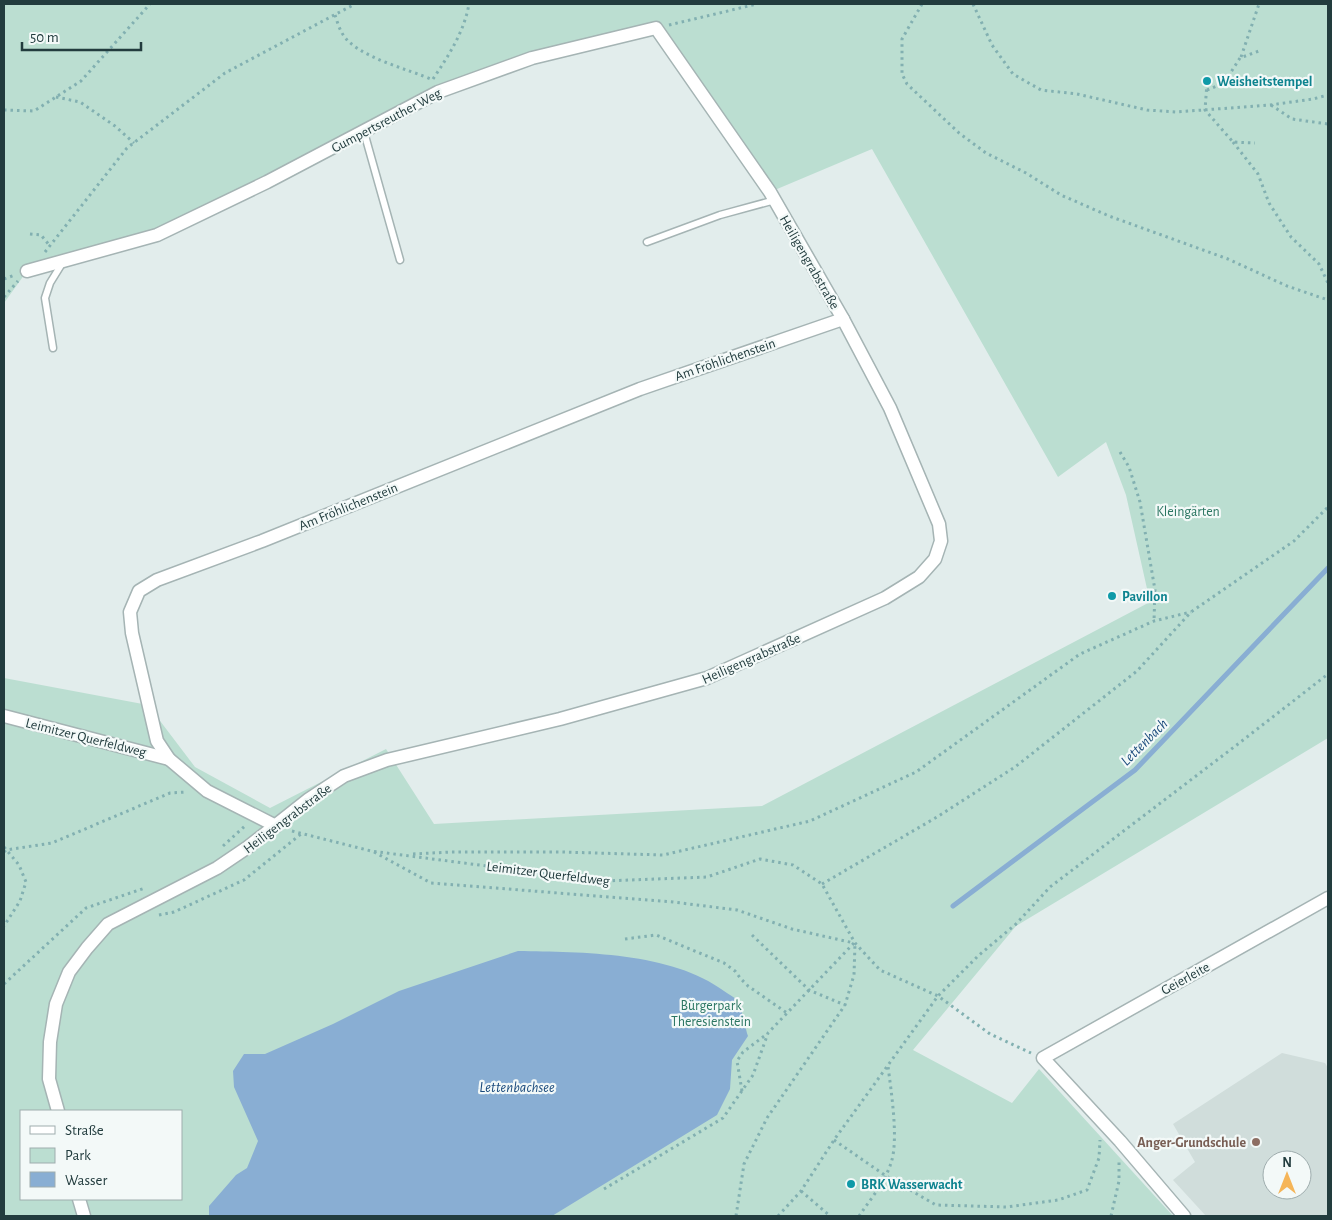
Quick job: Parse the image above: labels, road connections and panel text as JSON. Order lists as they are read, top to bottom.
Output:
{
  "streets": {
    "street": [
      "Gumpertsreuther Weg",
      "Heiligengrabstraße",
      "Am Fröhlichenstein",
      "Leimitzer Querfeldweg",
      "Geierleite"
    ]
  },
  "crossings": [
    ["Gumpertsreuther Weg", "Heiligengrabstraße"],
    ["Heiligengrabstraße", "Am Fröhlichenstein"],
    ["Heiligengrabstraße", "Leimitzer Querfeldweg"],
    ["Am Fröhlichenstein", "Leimitzer Querfeldweg"],
    ["Leimitzer Querfeldweg", "Geierleite"]
  ],
  "water": ["Lettenbach", "Lettenbachsee"],
  "parks": ["Kleingärten", "Bürgerpark Theresienstein"],
  "places": [
    "Weisheitstempel",
    "Pavillon",
    "Anger-Grundschule",
    "BRK Wasserwacht"
  ],
  "legend": ["Straße", "Park", "Wasser"],
  "scale_bar": "50 m",
  "north": "top"
}
